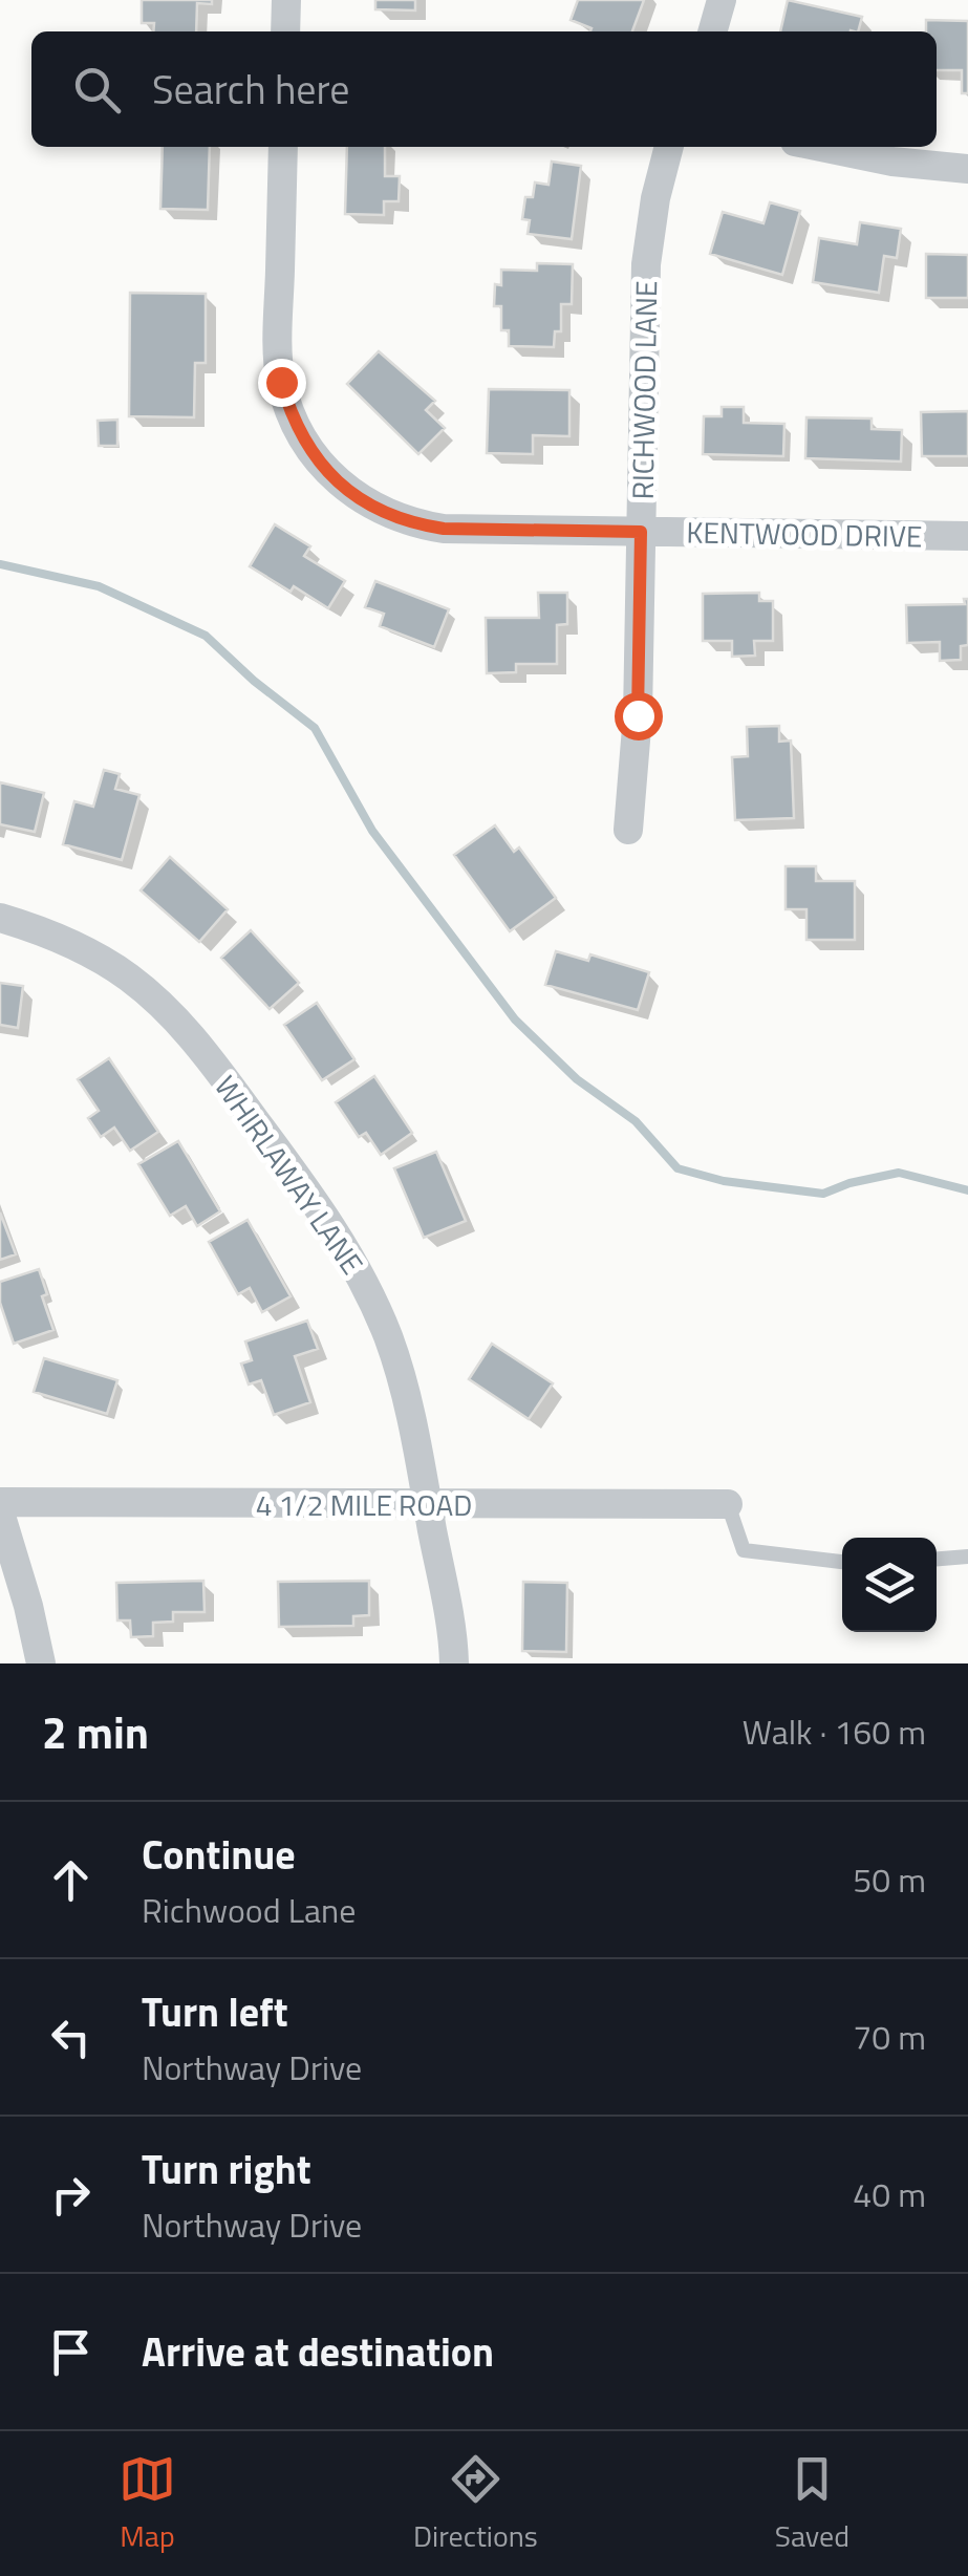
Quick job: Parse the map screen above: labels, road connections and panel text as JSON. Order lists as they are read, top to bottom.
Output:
{
  "streets": {
    "street": [
      "RICHWOOD LANE",
      "KENTWOOD DRIVE",
      "WHIRLAWAY LANE",
      "4 1/2 MILE ROAD"
    ]
  },
  "crossings": [
    ["RICHWOOD LANE", "KENTWOOD DRIVE"],
    ["WHIRLAWAY LANE", "4 1/2 MILE ROAD"]
  ],
  "page": {
    "search": "Search here",
    "heading": ["2 min", "Walk · 160 m"],
    "list": [
      ["Continue", "Richwood Lane", "50 m"],
      ["Turn left", "Northway Drive", "70 m"],
      ["Turn right", "Northway Drive", "40 m"],
      "Arrive at destination"
    ],
    "nav": ["Map", "Directions", "Saved"]
  }
}
